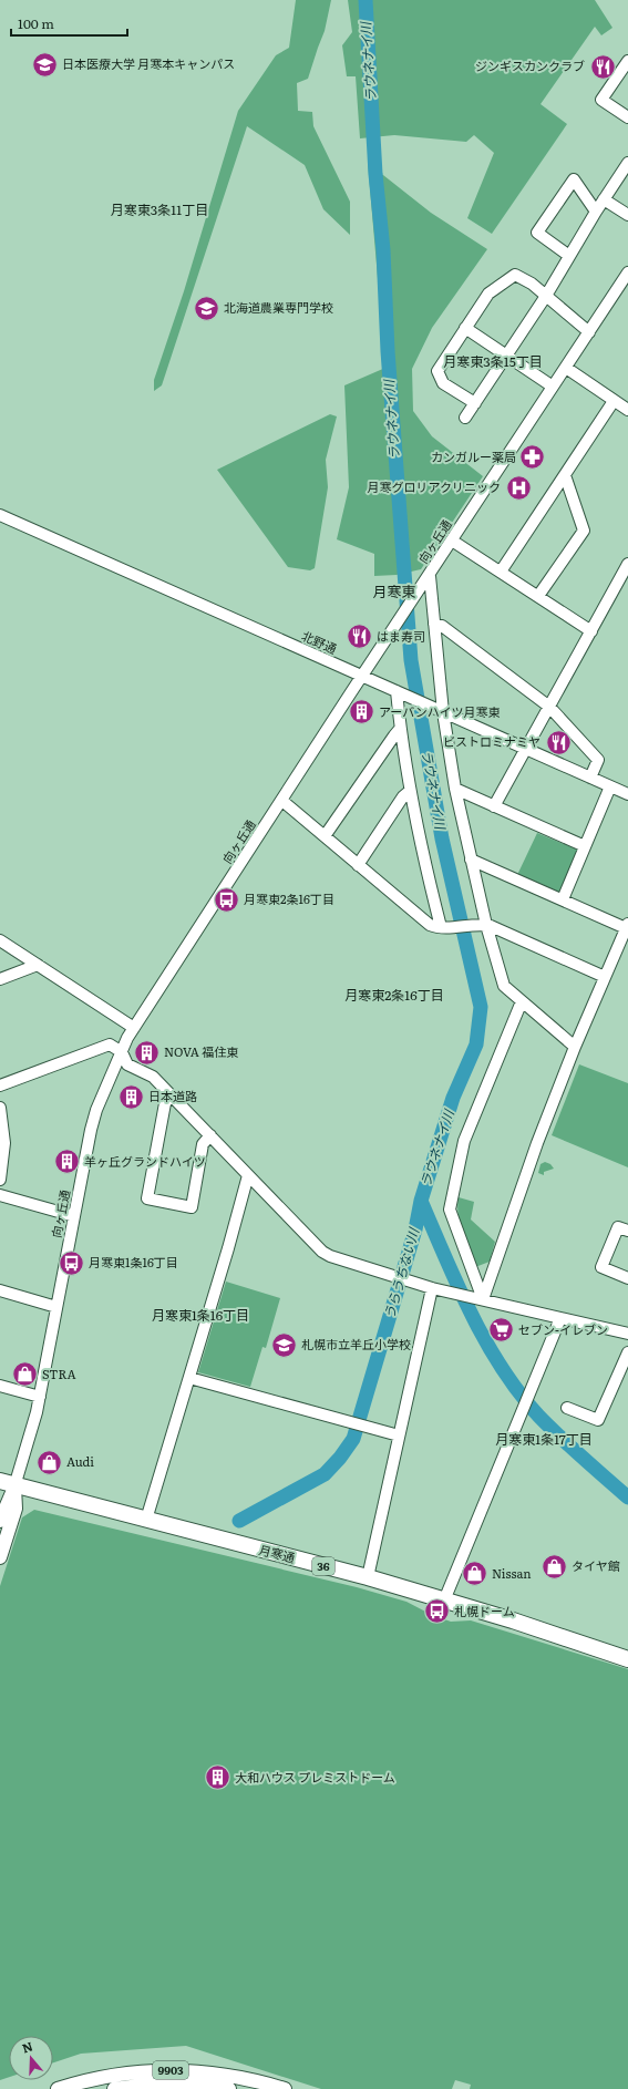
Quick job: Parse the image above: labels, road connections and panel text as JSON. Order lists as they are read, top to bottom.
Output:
{
  "streets": {
    "highway": ["月寒通", "36"],
    "main road": ["9903"],
    "street": ["向ヶ丘通", "北野通"]
  },
  "crossings": [
    ["向ヶ丘通", "北野通"],
    ["向ヶ丘通", "月寒通"]
  ],
  "districts": [
    "月寒東3条11丁目",
    "月寒東3条15丁目",
    "月寒東",
    "月寒東2条16丁目",
    "月寒東1条16丁目",
    "月寒東1条17丁目"
  ],
  "water": ["ラウネナイ川", "うらうちない川"],
  "places": {
    "school or university": ["日本医療大学 月寒本キャンパス", "北海道農業専門学校", "札幌市立羊丘小学校"],
    "restaurant": ["ジンギスカンクラブ", "はま寿司", "ビストロミナミヤ"],
    "pharmacy": ["カンガルー薬局"],
    "hospital": ["月寒グロリアクリニック"],
    "building": [
      "アーバンハイツ月寒東",
      "NOVA 福住東",
      "日本道路",
      "羊ヶ丘グランドハイツ",
      "大和ハウス プレミストドーム"
    ],
    "bus stop": ["月寒東2条16丁目", "月寒東1条16丁目", "札幌ドーム"],
    "supermarket": ["セブン-イレブン"],
    "shop": [
      "STRA",
      "Audi",
      "タイヤ館",
      "Nissan"
    ]
  },
  "scale_bar": "100 m",
  "north": "top"
}
